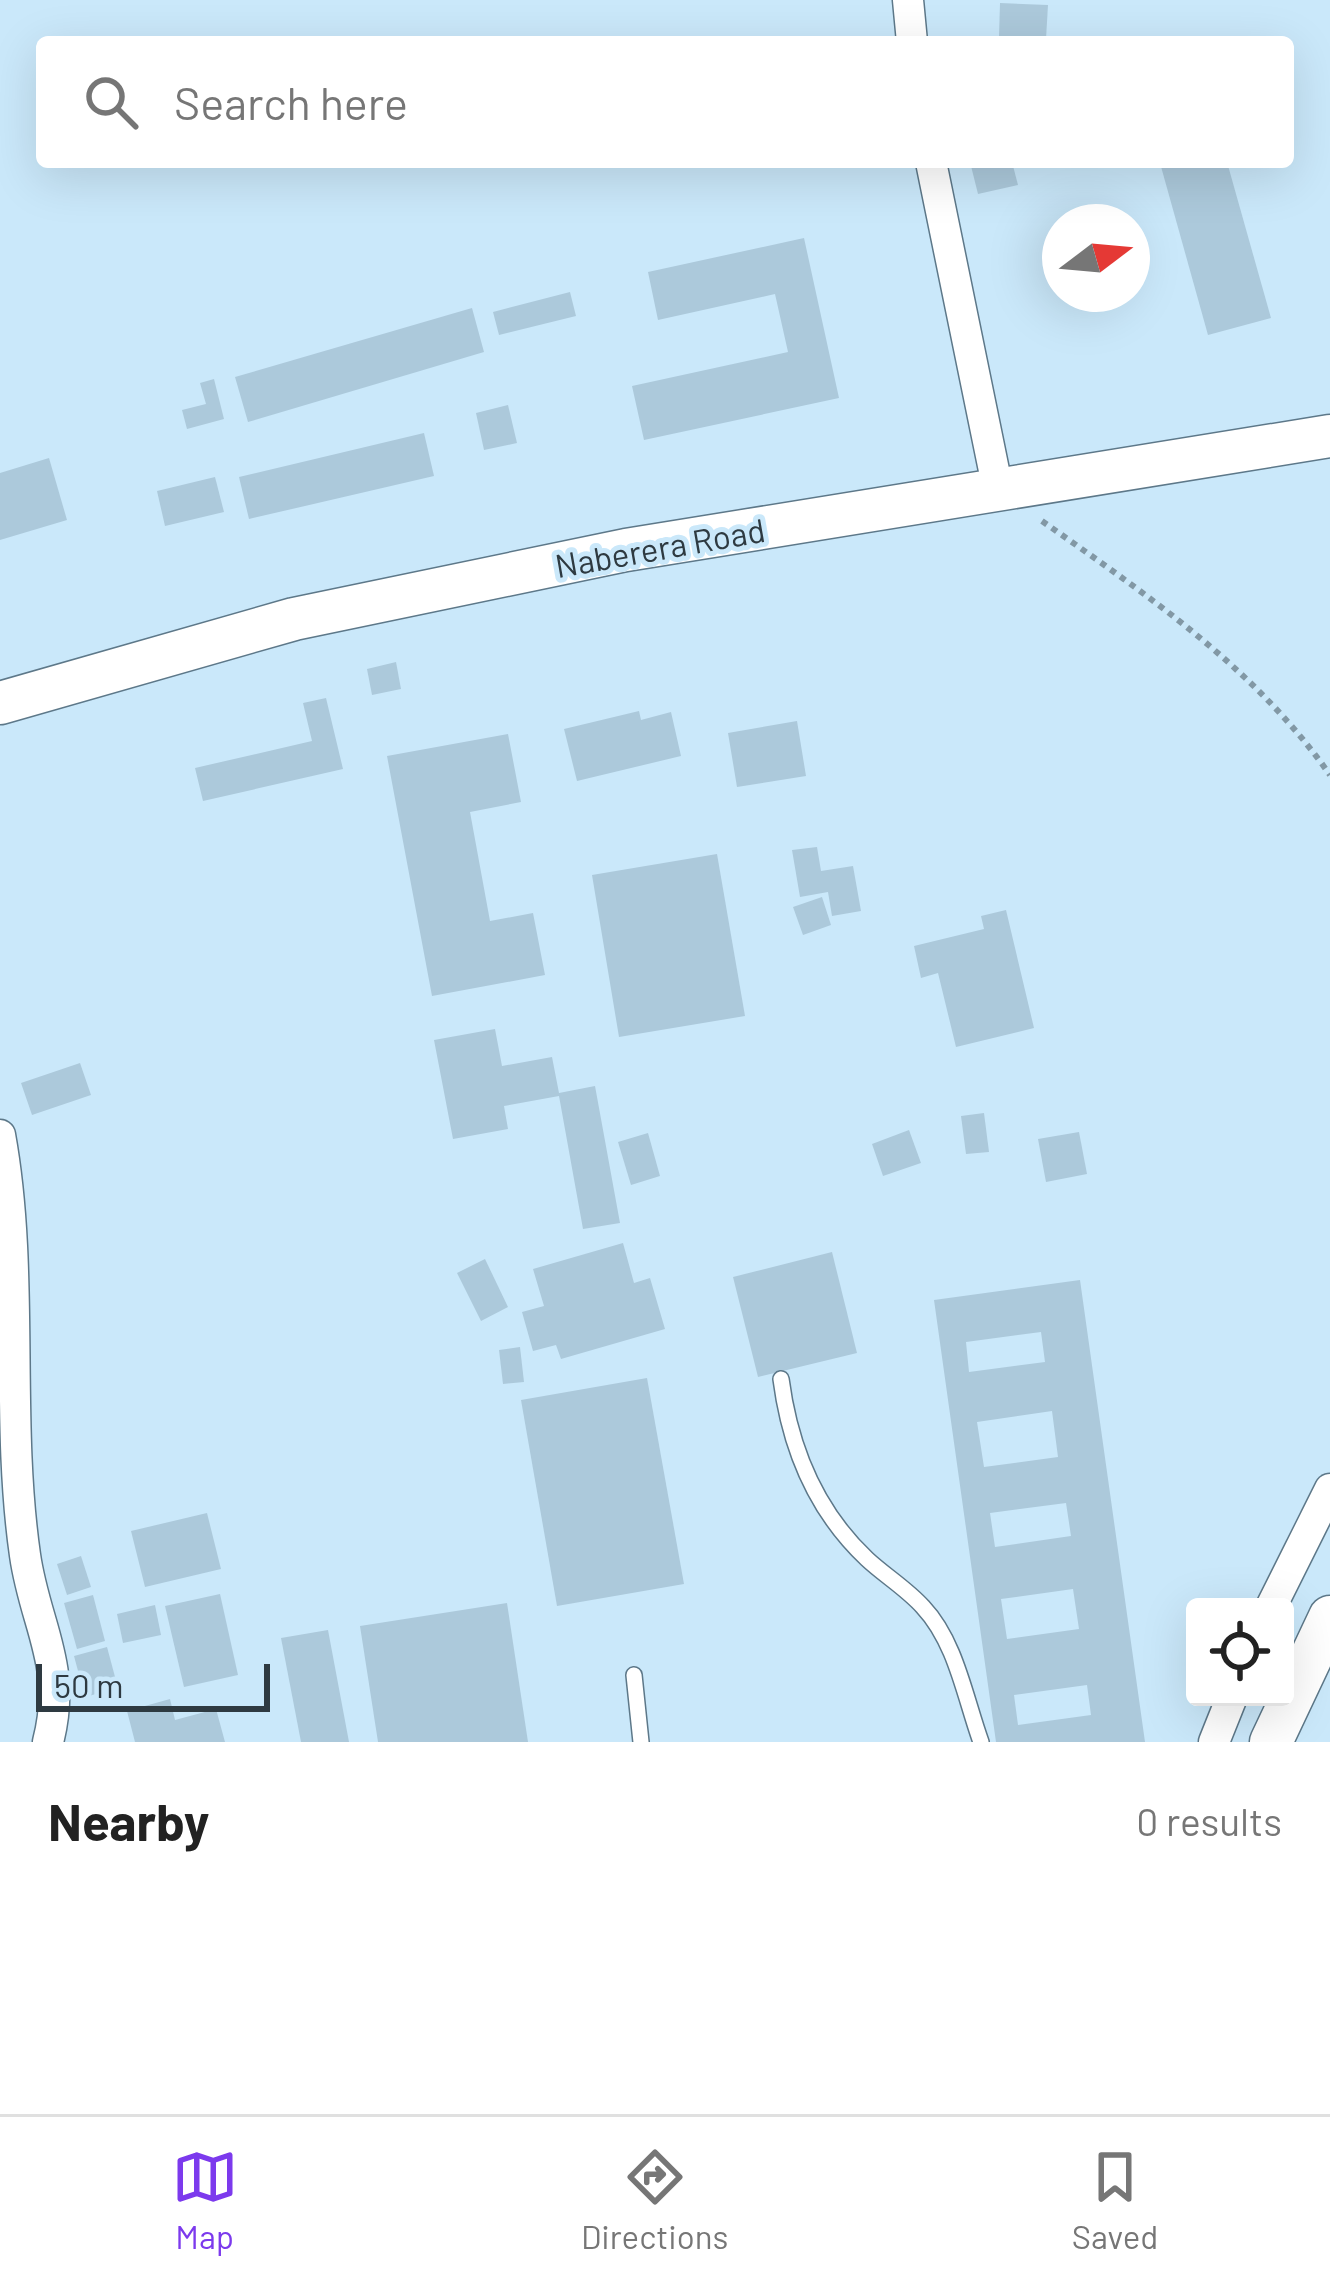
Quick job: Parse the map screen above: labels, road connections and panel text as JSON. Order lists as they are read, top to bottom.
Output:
{
  "streets": {
    "street": ["Naberera Road"]
  },
  "scale_bar": "50 m",
  "north": "right",
  "page": {
    "search": "Search here",
    "scale": "50 m",
    "heading": ["Nearby", "0 results"],
    "nav": ["Map", "Directions", "Saved"]
  }
}
